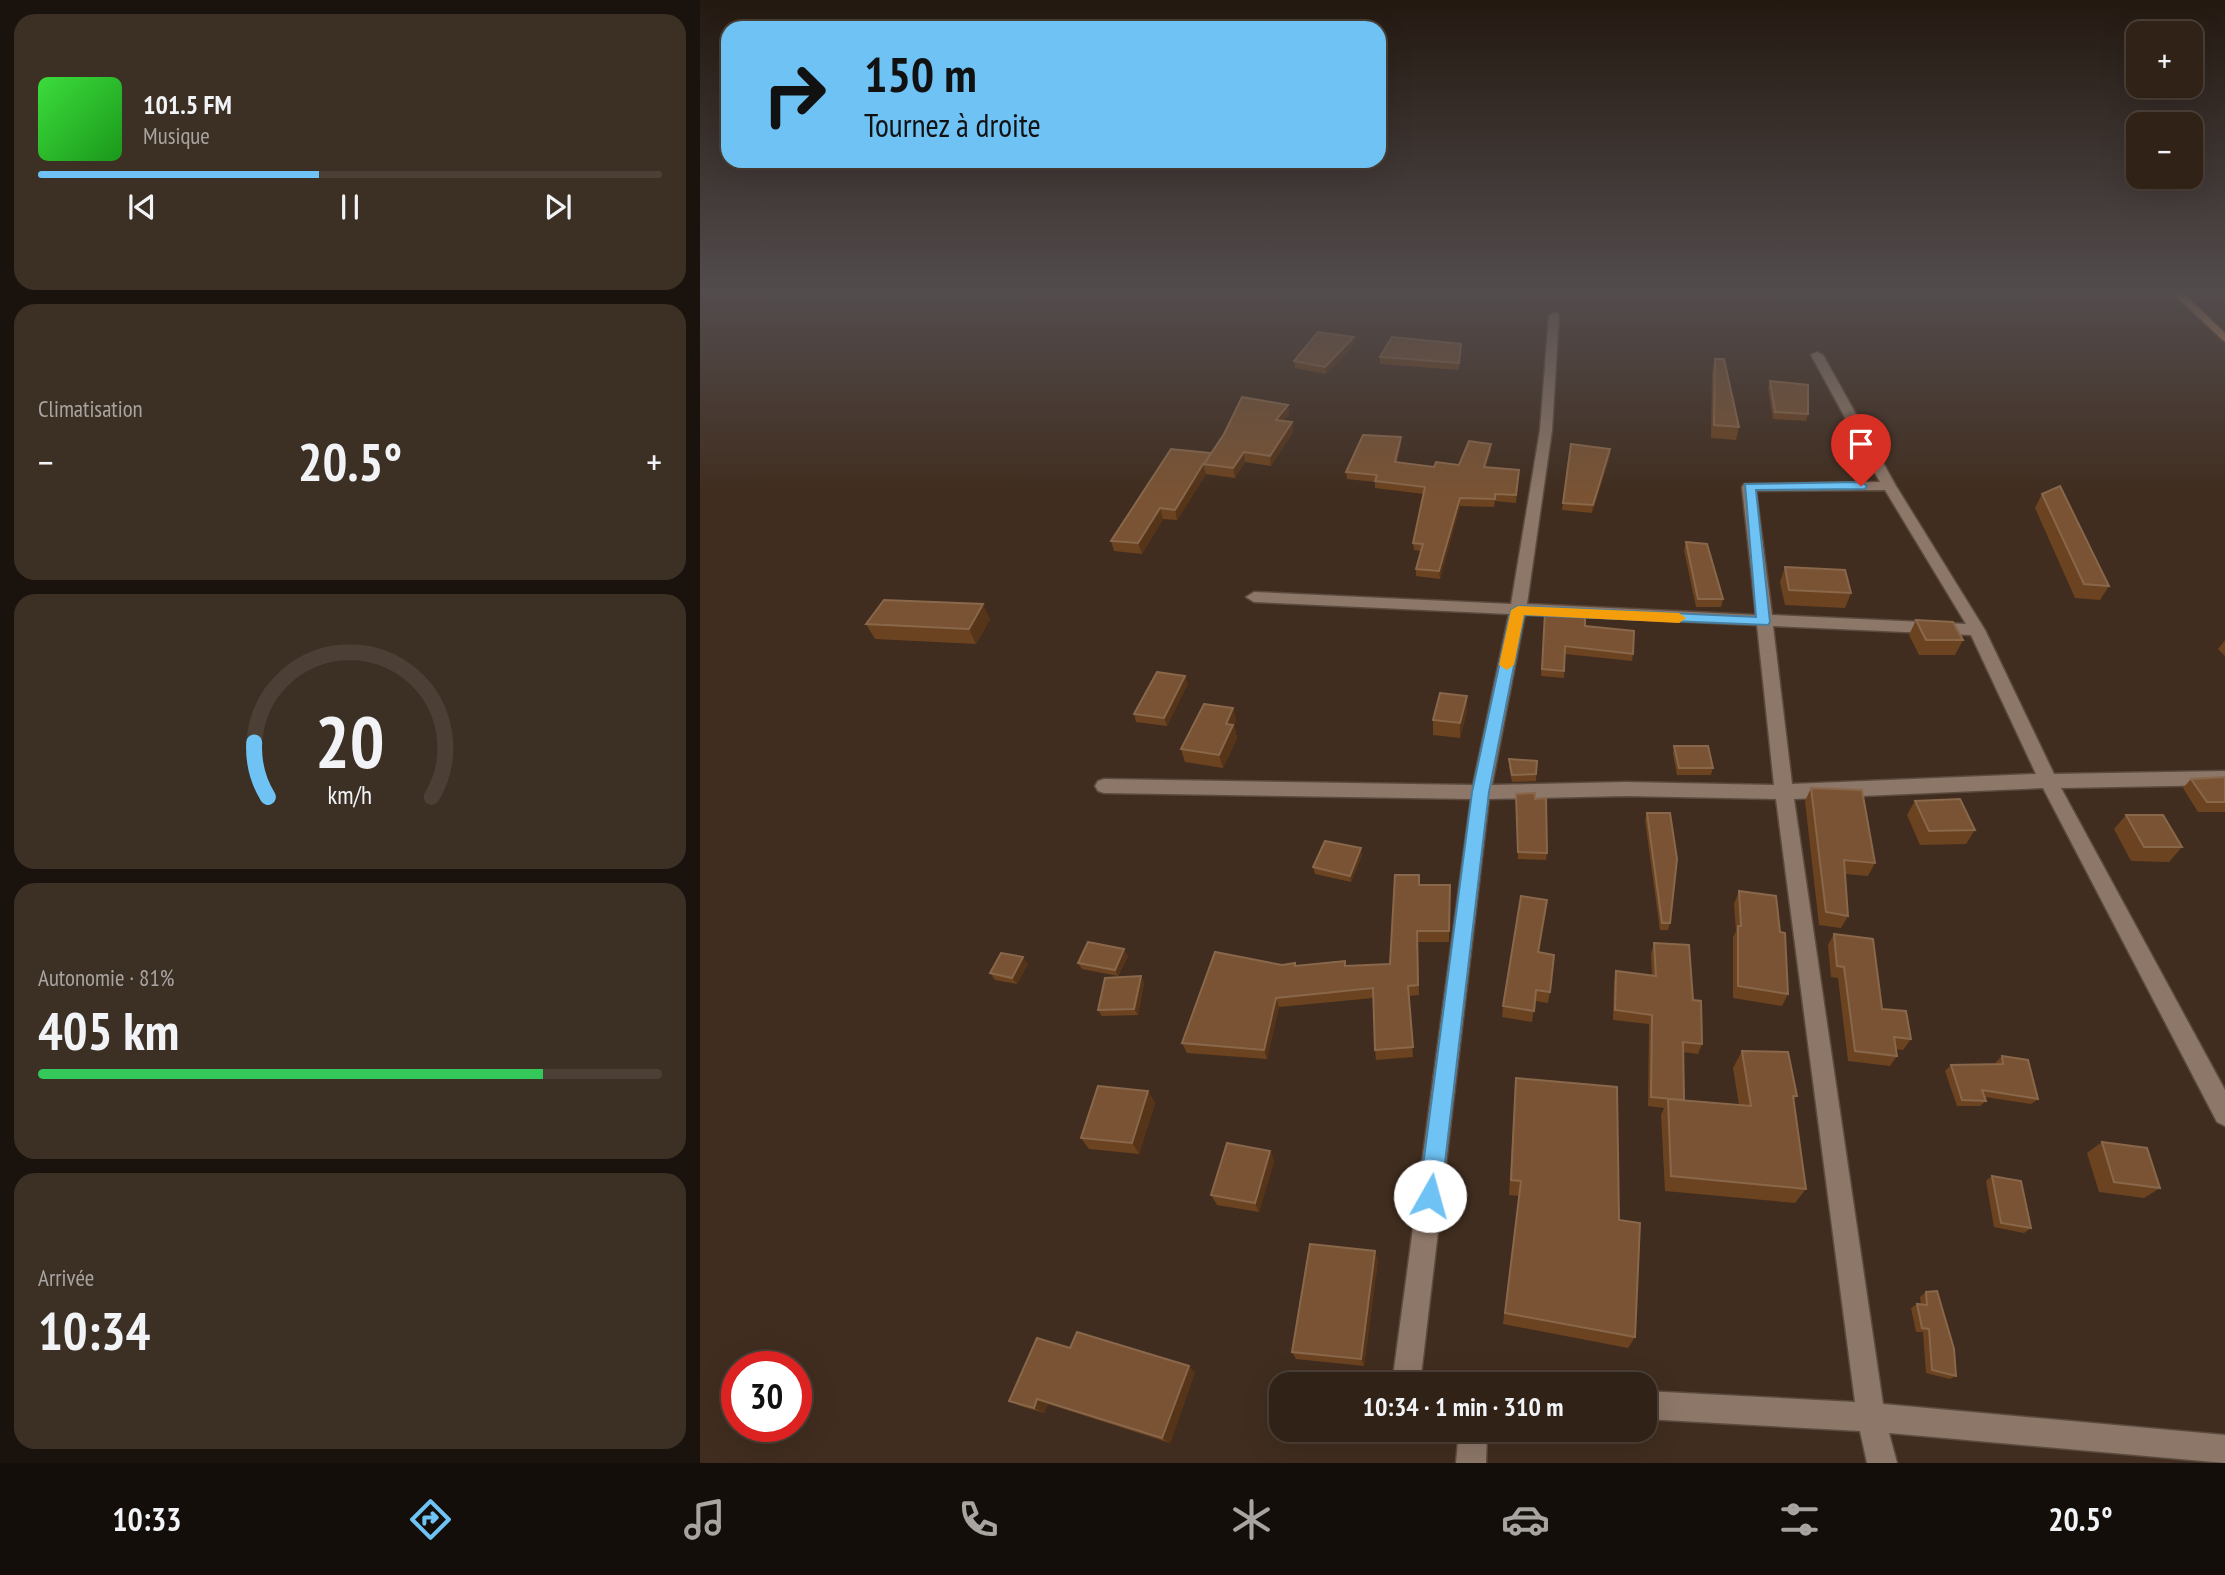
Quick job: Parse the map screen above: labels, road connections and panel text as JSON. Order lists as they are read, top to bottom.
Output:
{
  "page": {
    "map_buttons": ["+", "−"],
    "turn": ["150 m", "Tournez à droite"],
    "song": ["101.5 FM", "Musique"],
    "tile": [
      "Climatisation",
      ["Autonomie · 81%", "405 km"],
      ["Arrivée", "10:34"]
    ],
    "heat": ["−", "20.5°", "+"],
    "limit": "30",
    "trip": "10:34 · 1 min · 310 m",
    "tabs": ["10:33", "20.5°"],
    "gauge": ["20", "km/h"]
  }
}
